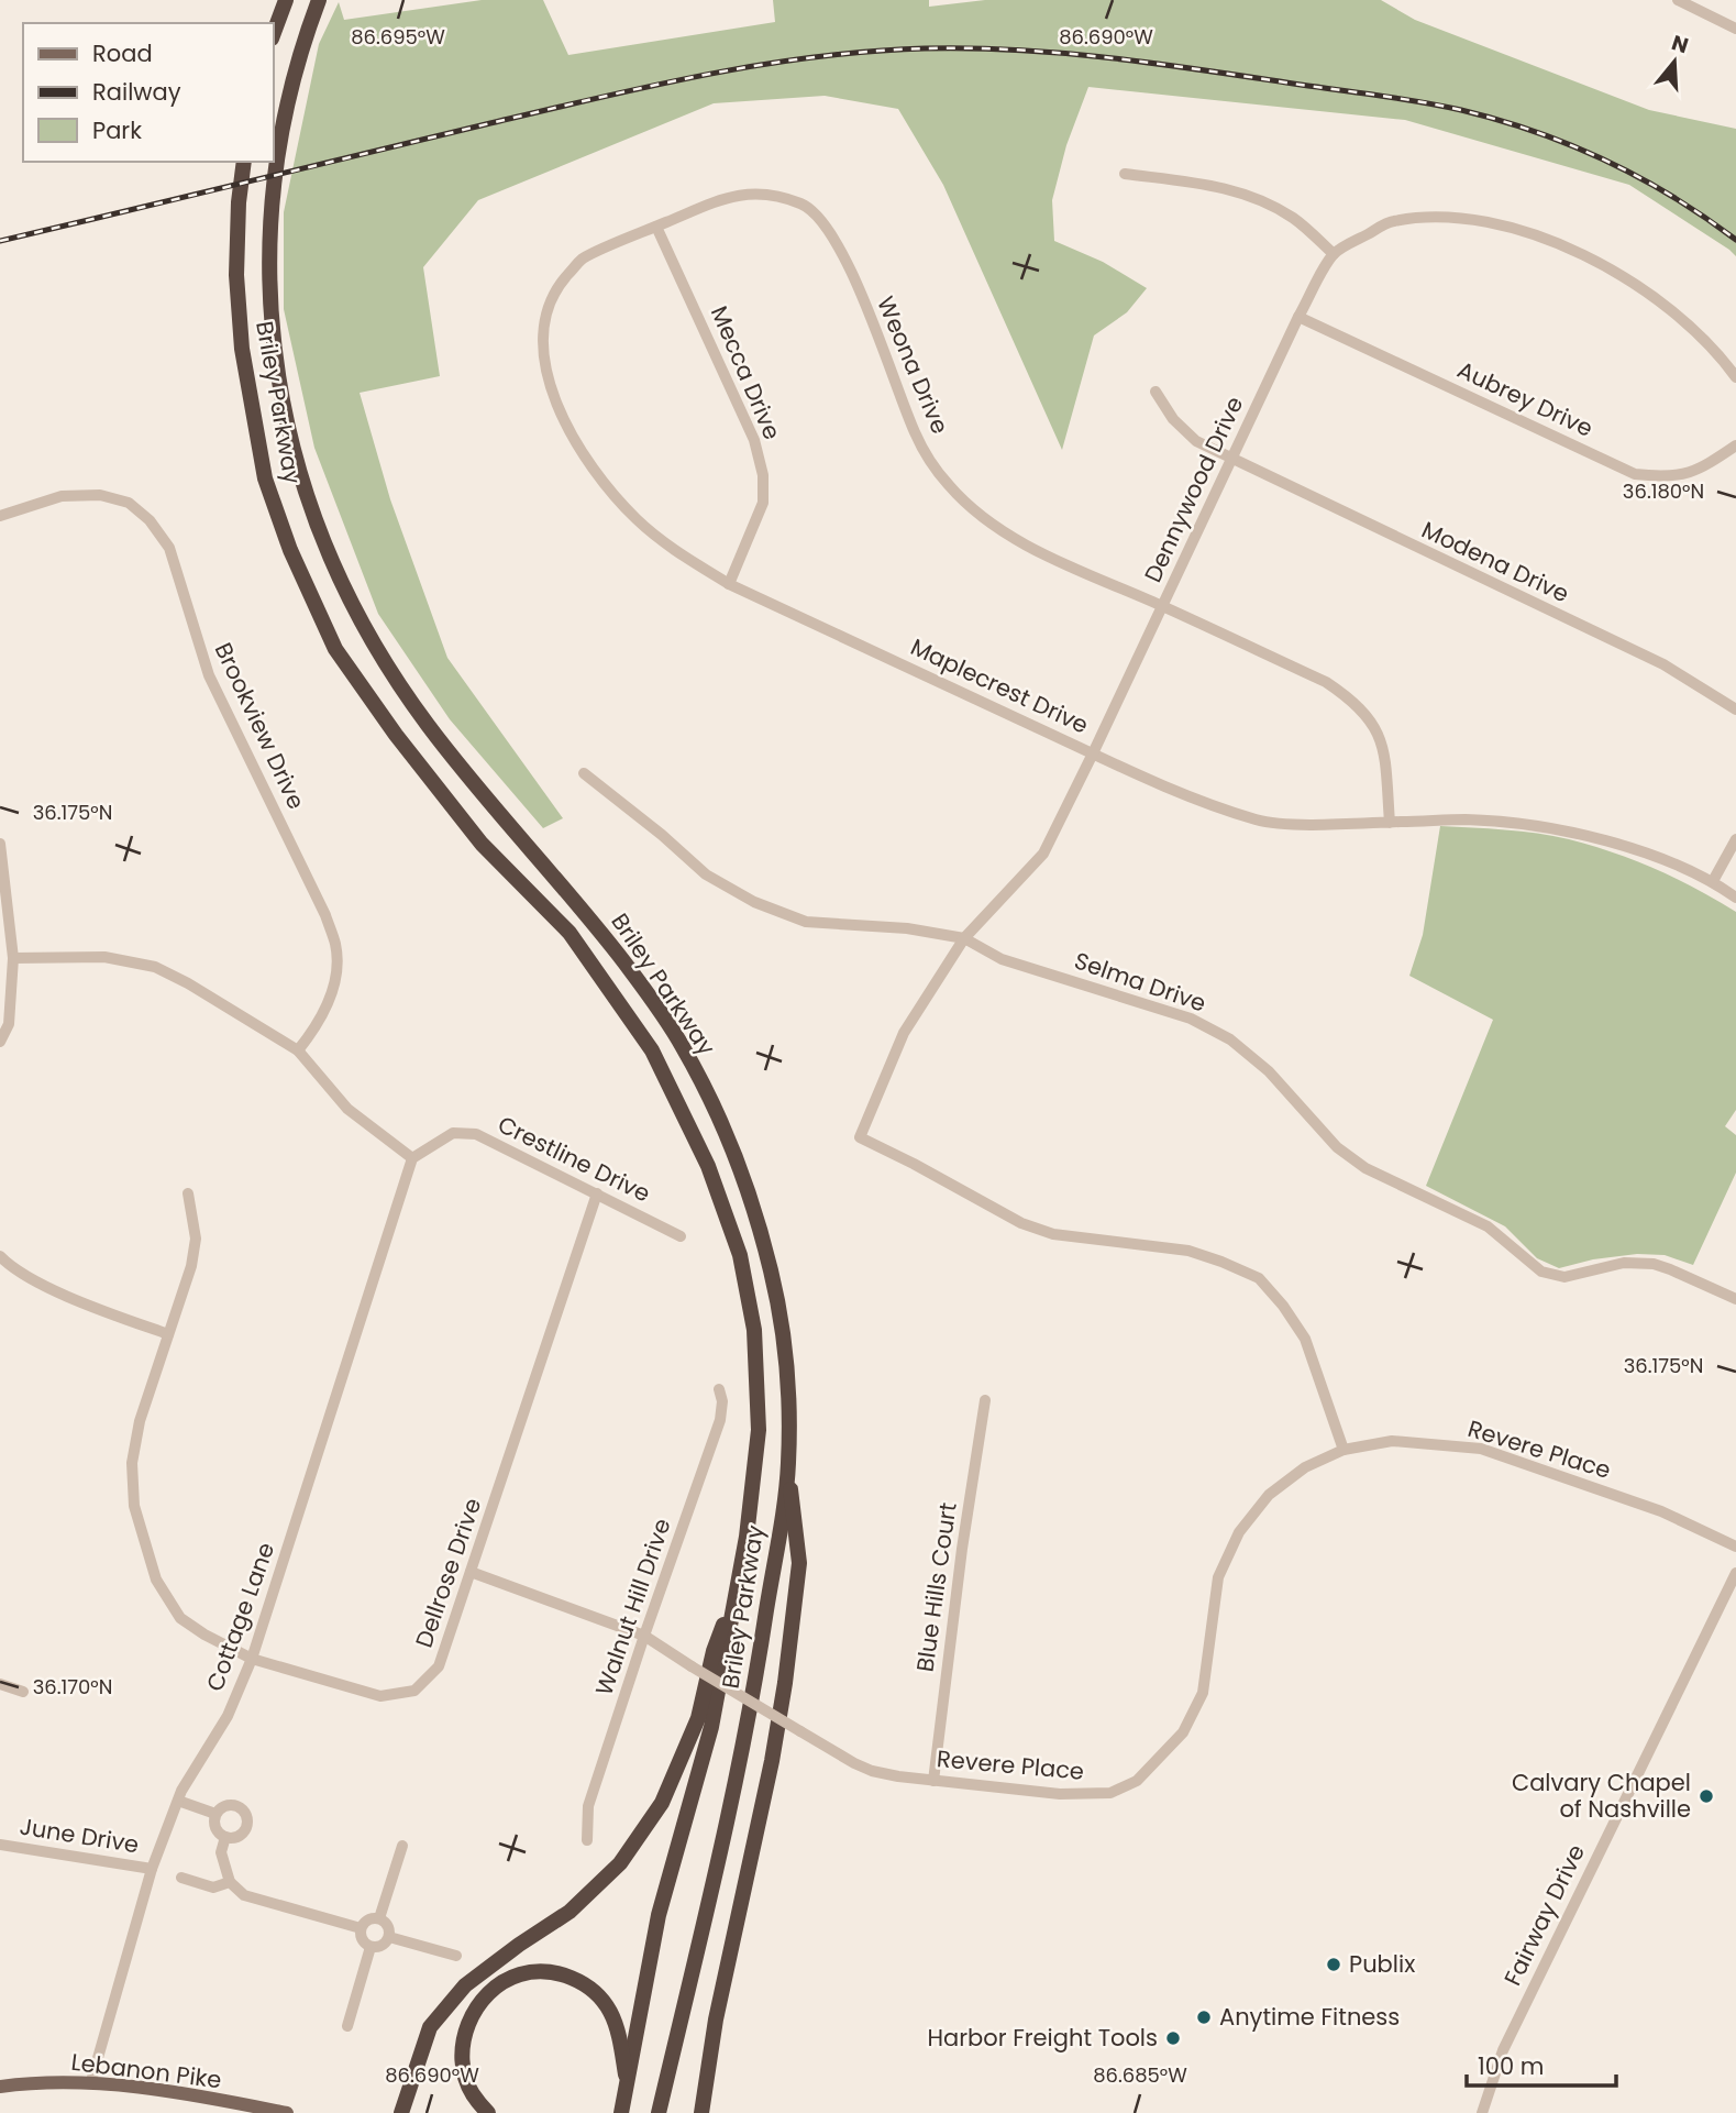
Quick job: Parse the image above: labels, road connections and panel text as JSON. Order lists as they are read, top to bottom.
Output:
{
  "streets": {
    "highway": ["Briley Parkway"],
    "main road": ["Lebanon Pike"],
    "street": [
      "Weona Drive",
      "Mecca Drive",
      "Aubrey Drive",
      "Dennywood Drive",
      "Modena Drive",
      "Maplecrest Drive",
      "Brookview Drive",
      "Selma Drive",
      "Crestline Drive",
      "Revere Place",
      "Dellrose Drive",
      "Blue Hills Court",
      "Walnut Hill Drive",
      "Cottage Lane",
      "June Drive",
      "Fairway Drive"
    ]
  },
  "crossings": [
    ["Weona Drive", "Mecca Drive"],
    ["Weona Drive", "Dennywood Drive"],
    ["Weona Drive", "Maplecrest Drive"],
    ["Mecca Drive", "Maplecrest Drive"],
    ["Aubrey Drive", "Dennywood Drive"],
    ["Dennywood Drive", "Modena Drive"],
    ["Dennywood Drive", "Maplecrest Drive"],
    ["Dennywood Drive", "Selma Drive"],
    ["Dennywood Drive", "Revere Place"],
    ["Crestline Drive", "Dellrose Drive"],
    ["Crestline Drive", "Cottage Lane"],
    ["Revere Place", "Dellrose Drive"],
    ["Revere Place", "Blue Hills Court"],
    ["Revere Place", "Walnut Hill Drive"],
    ["Dellrose Drive", "Cottage Lane"],
    ["Cottage Lane", "June Drive"],
    ["Cottage Lane", "Lebanon Pike"]
  ],
  "places": [
    "Calvary Chapel of Nashville",
    "Publix",
    "Anytime Fitness",
    "Harbor Freight Tools"
  ],
  "legend": ["Road", "Railway", "Park"],
  "scale_bar": "100 m",
  "north": "top",
  "coordinates": [
    "86.695°W",
    "86.690°W",
    "36.180°N",
    "36.175°N",
    "36.170°N",
    "86.685°W"
  ]
}
